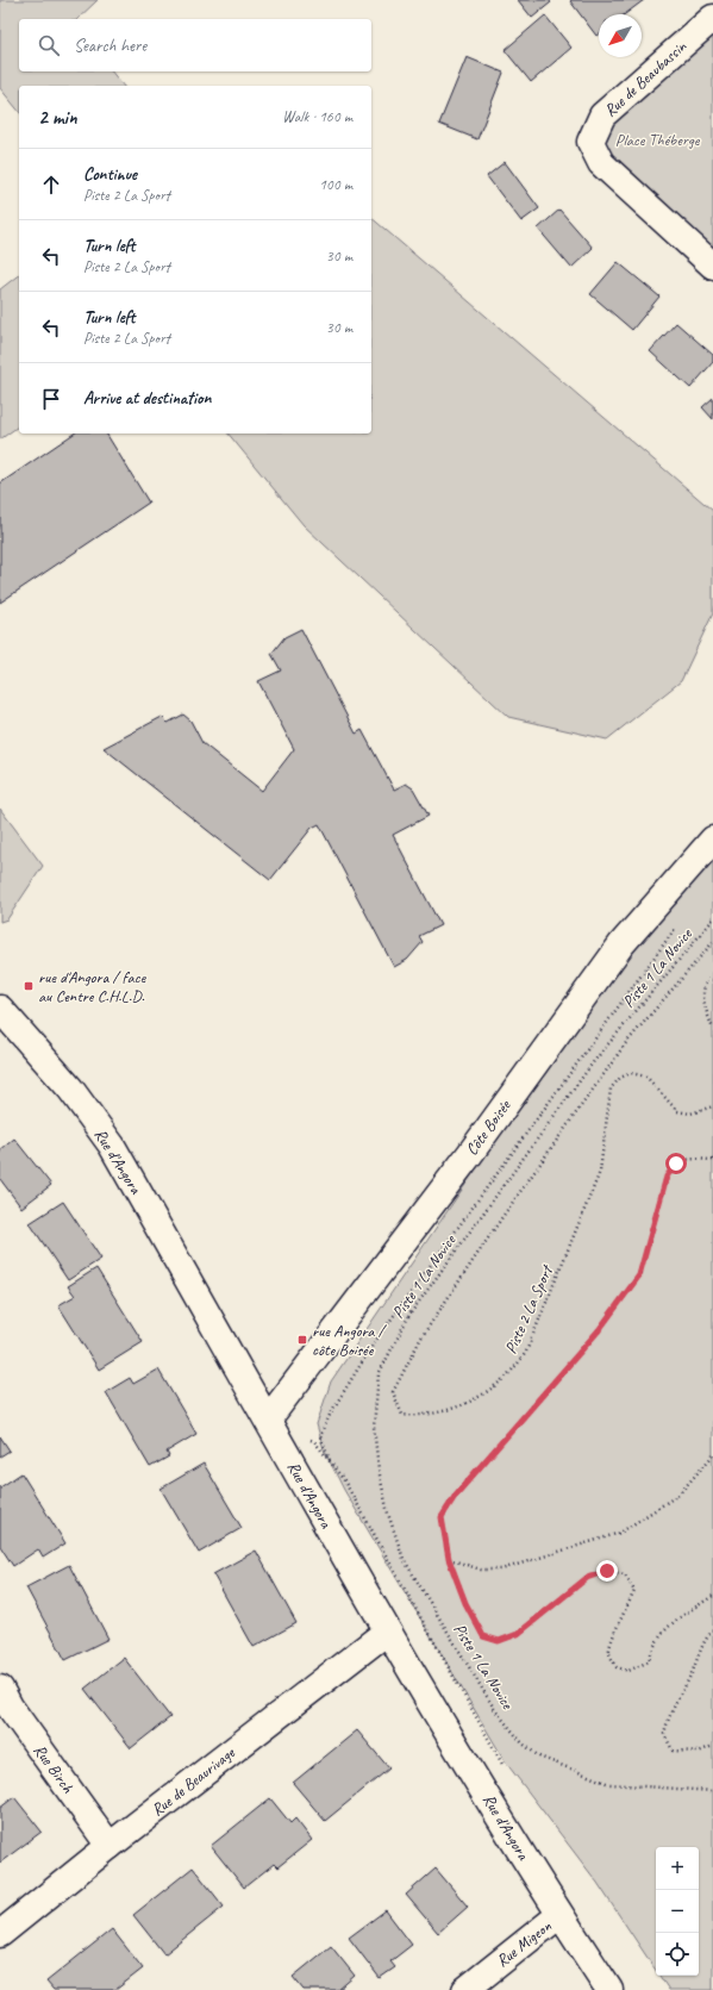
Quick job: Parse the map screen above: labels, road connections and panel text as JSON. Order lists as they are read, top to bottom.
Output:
{
  "streets": {
    "street": [
      "Rue de Beaubassin",
      "Côte Boisée",
      "Rue d'Angora",
      "Rue Birch",
      "Rue de Beaurivage",
      "Rue Migeon"
    ],
    "path": ["Piste 1 La Novice", "Piste 2 La Sport"]
  },
  "crossings": [
    ["Côte Boisée", "Rue d'Angora"],
    ["Rue d'Angora", "Rue de Beaurivage"],
    ["Rue d'Angora", "Rue Migeon"],
    ["Rue Birch", "Rue de Beaurivage"]
  ],
  "parks": ["Place Théberge"],
  "places": {
    "transit": ["rue d'Angora / face au Centre C.H.L.D.", "rue Angora / côte Boisée"]
  },
  "north": "bottom left",
  "page": {
    "search": "Search here",
    "heading": ["2 min", "Walk · 160 m"],
    "list": [
      ["Continue", "Piste 2 La Sport", "100 m"],
      ["Turn left", "Piste 2 La Sport", "30 m"],
      ["Turn left", "Piste 2 La Sport", "30 m"],
      "Arrive at destination"
    ],
    "map_buttons": ["+", "−"]
  }
}
